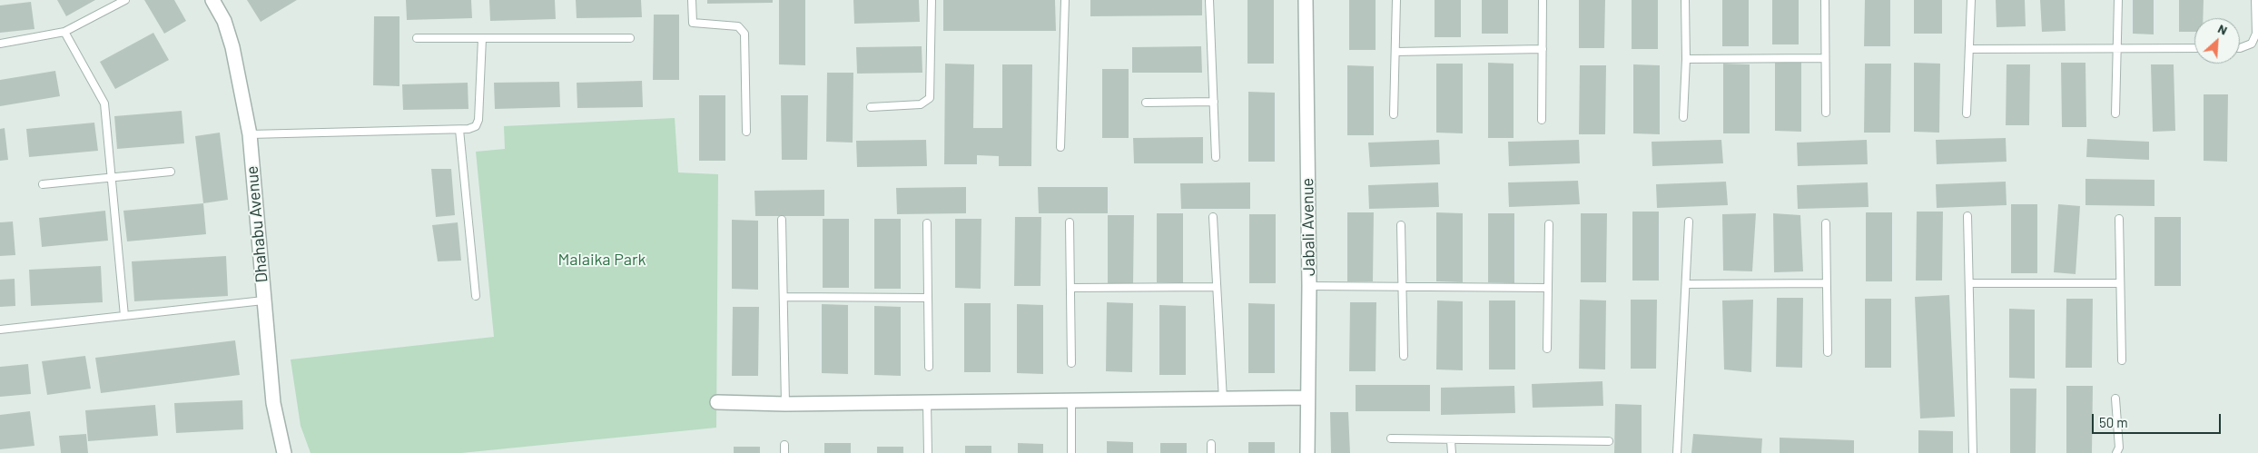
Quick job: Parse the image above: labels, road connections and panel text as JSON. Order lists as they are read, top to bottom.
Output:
{
  "streets": {
    "street": ["Dhahabu Avenue", "Jabali Avenue"]
  },
  "parks": ["Malaika Park"],
  "scale_bar": "50 m",
  "north": "top right"
}
